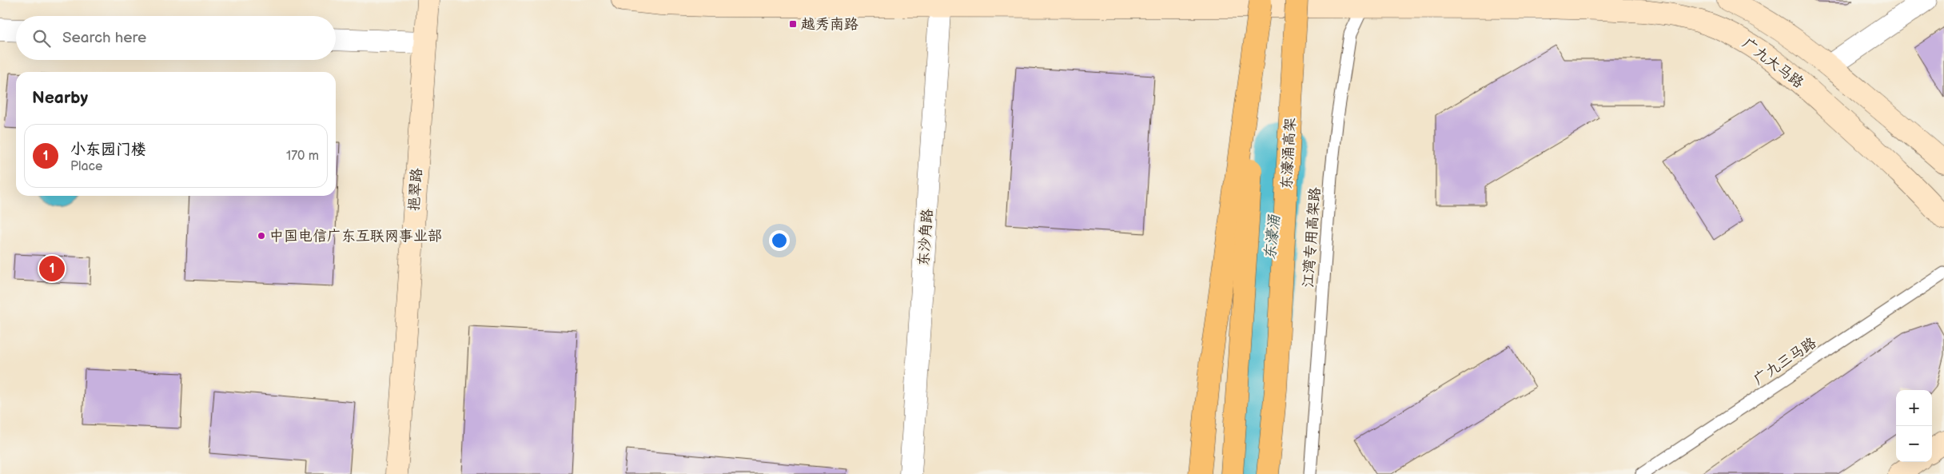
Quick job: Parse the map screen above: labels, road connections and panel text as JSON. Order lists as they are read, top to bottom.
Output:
{
  "streets": {
    "highway": ["东濠涌高架"],
    "main road": ["广九大马路", "挹翠路"],
    "street": ["东沙角路"],
    "lane": ["江湾专用高架路", "广九三马路"]
  },
  "crossings": [
    ["广九大马路", "东沙角路"],
    ["广九大马路", "江湾专用高架路"]
  ],
  "water": ["东濠涌"],
  "places": {
    "transit": ["越秀南路"],
    "other": ["中国电信广东互联网事业部"]
  },
  "page": {
    "search": "Search here",
    "heading": "Nearby",
    "list": [
      {
        "mark": "1",
        "name": "小东园门楼",
        "note": "Place",
        "value": "170 m"
      }
    ],
    "pins": "1",
    "map_buttons": ["+", "−"]
  }
}
